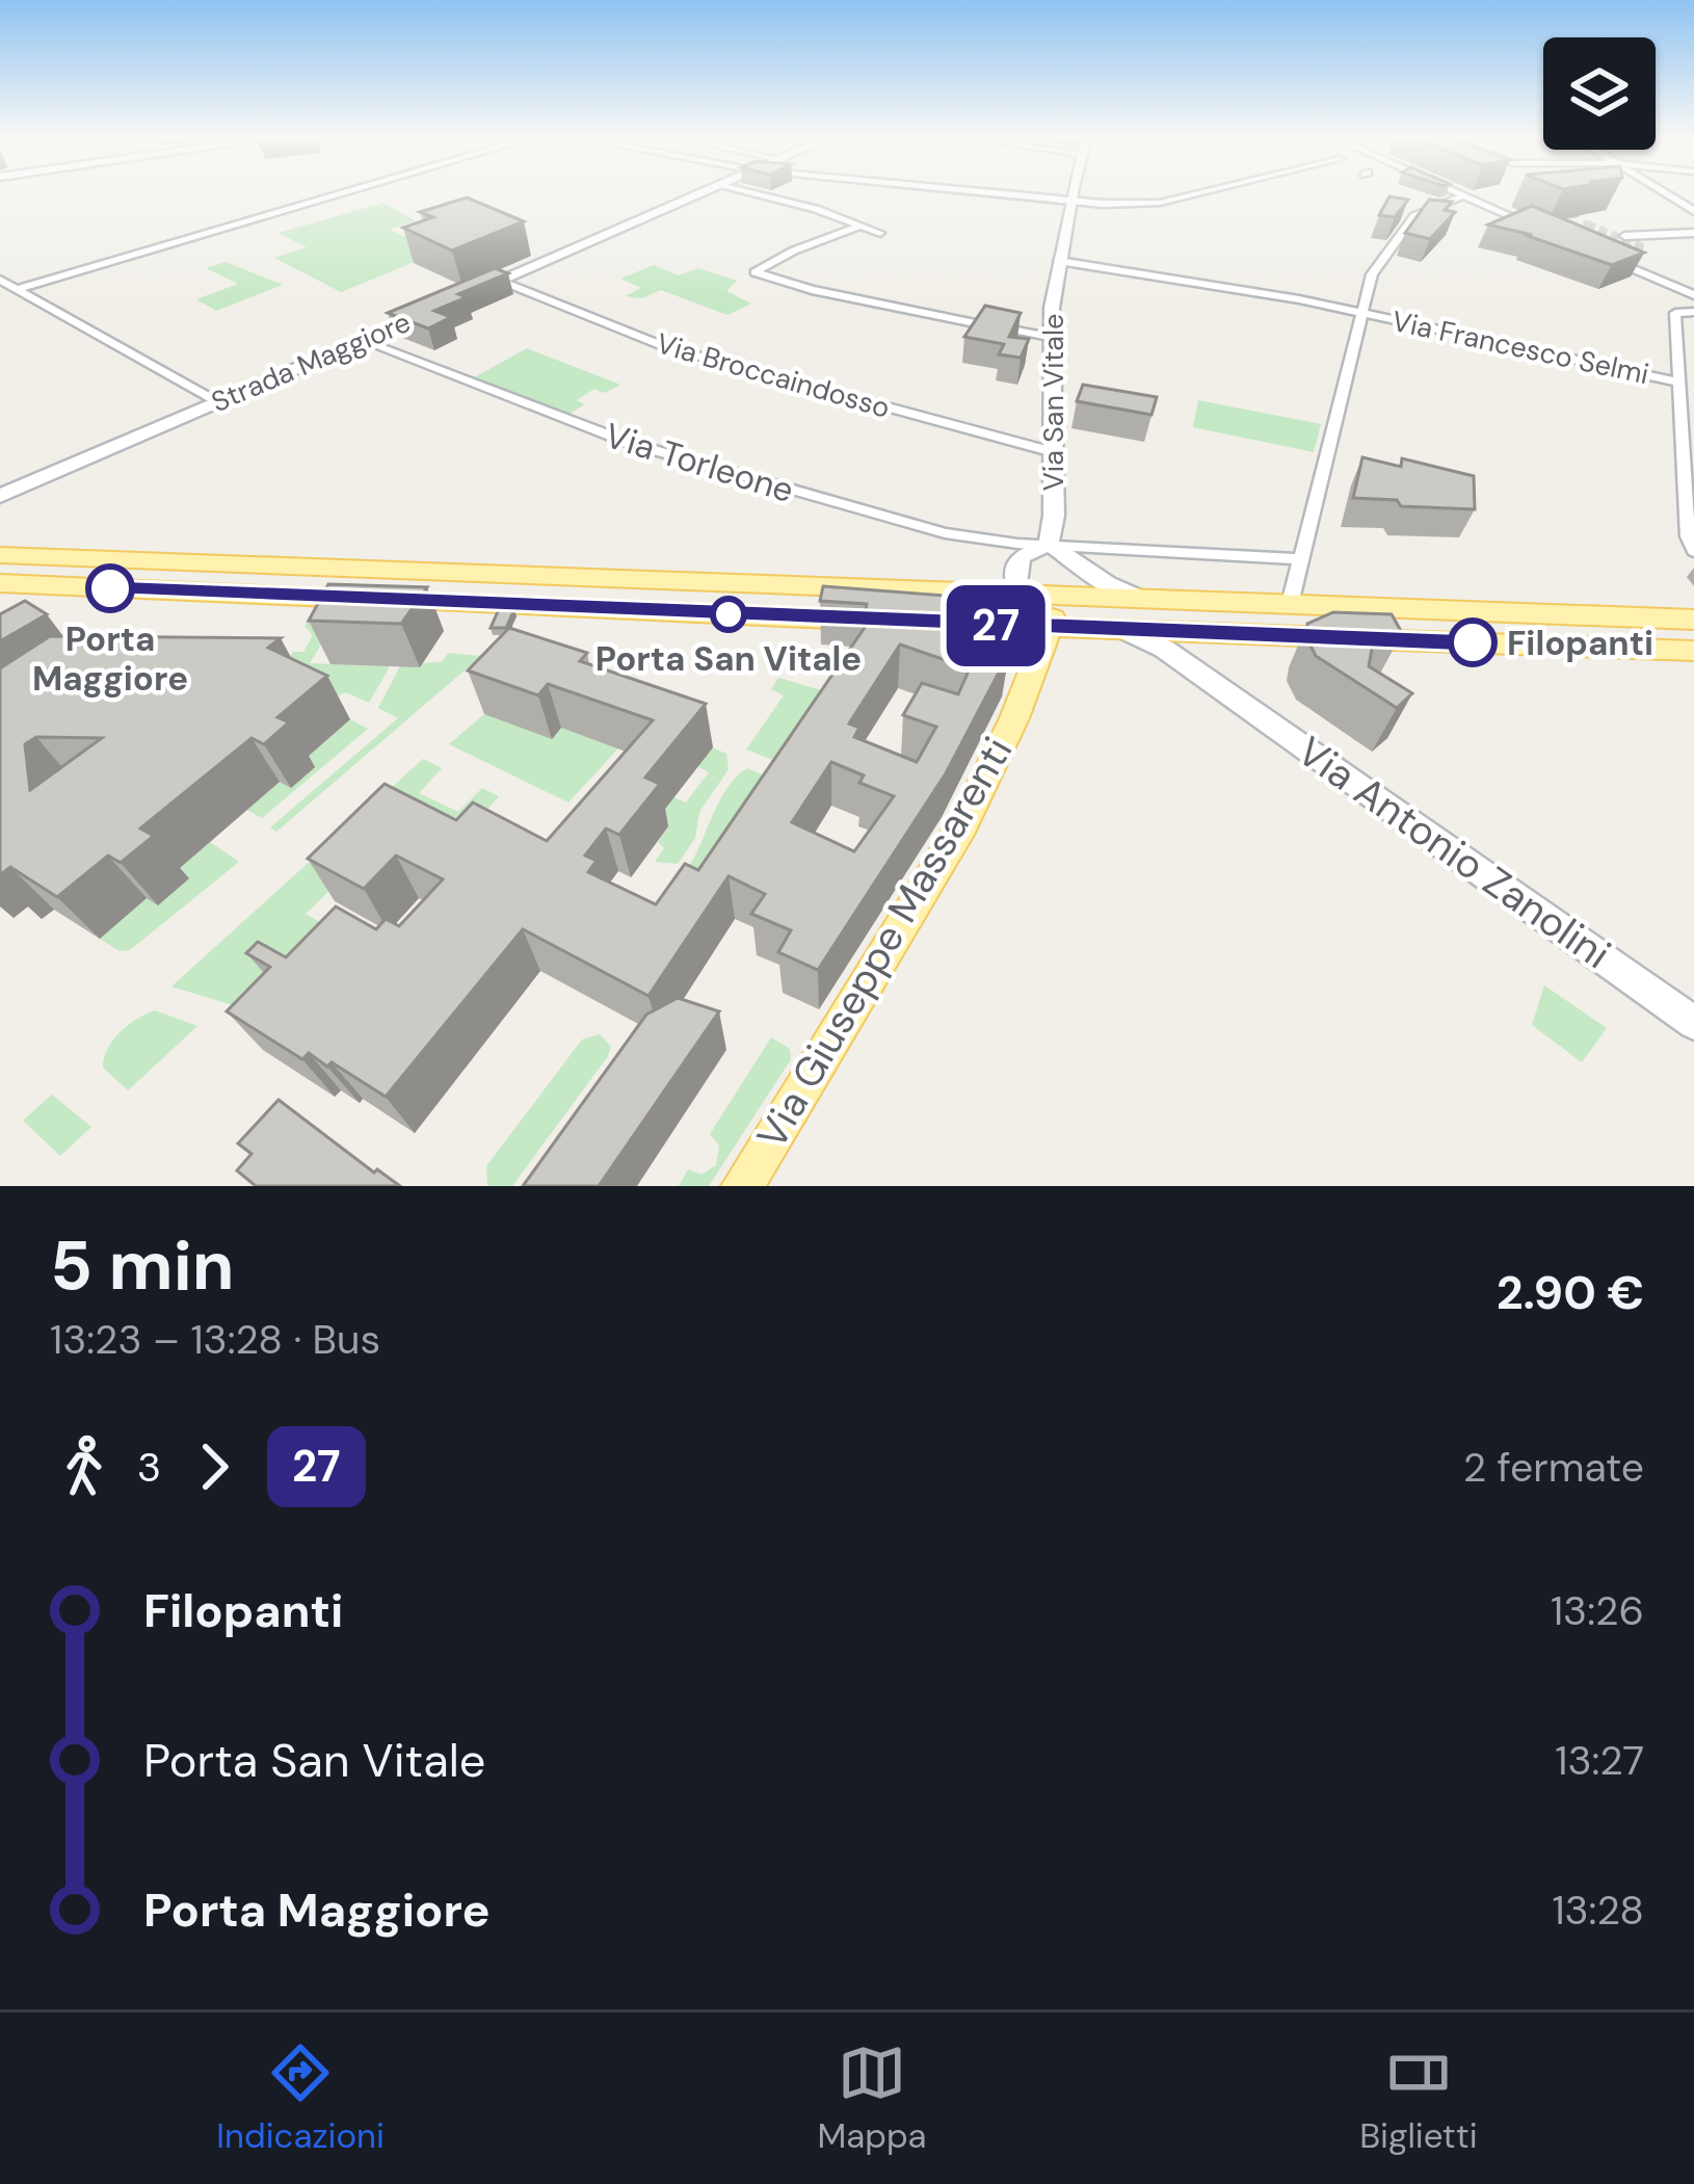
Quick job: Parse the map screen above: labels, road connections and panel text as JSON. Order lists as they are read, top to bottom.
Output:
{
  "streets": {
    "main road": ["Via Giuseppe Massarenti"],
    "street": [
      "Via Francesco Selmi",
      "Strada Maggiore",
      "Via Broccaindosso",
      "Via San Vitale",
      "Via Torleone",
      "Via Antonio Zanolini"
    ]
  },
  "crossings": [
    ["Via Francesco Selmi", "Via San Vitale"],
    ["Strada Maggiore", "Via Torleone"],
    ["Via Broccaindosso", "Via San Vitale"],
    ["Via San Vitale", "Via Torleone"]
  ],
  "places": ["Porta Maggiore", "Porta San Vitale", "Filopanti"],
  "lines": ["bus line 27"],
  "page": {
    "on_map": "27",
    "heading": ["5 min", "13:23 – 13:28 · Bus", "2.90 €"],
    "legs": ["3", "27", "2 fermate"],
    "list": [
      {
        "name": "Filopanti",
        "value": "13:26"
      },
      {
        "name": "Porta San Vitale",
        "value": "13:27"
      },
      {
        "name": "Porta Maggiore",
        "value": "13:28"
      }
    ],
    "tabs": ["Indicazioni", "Mappa", "Biglietti"]
  }
}
